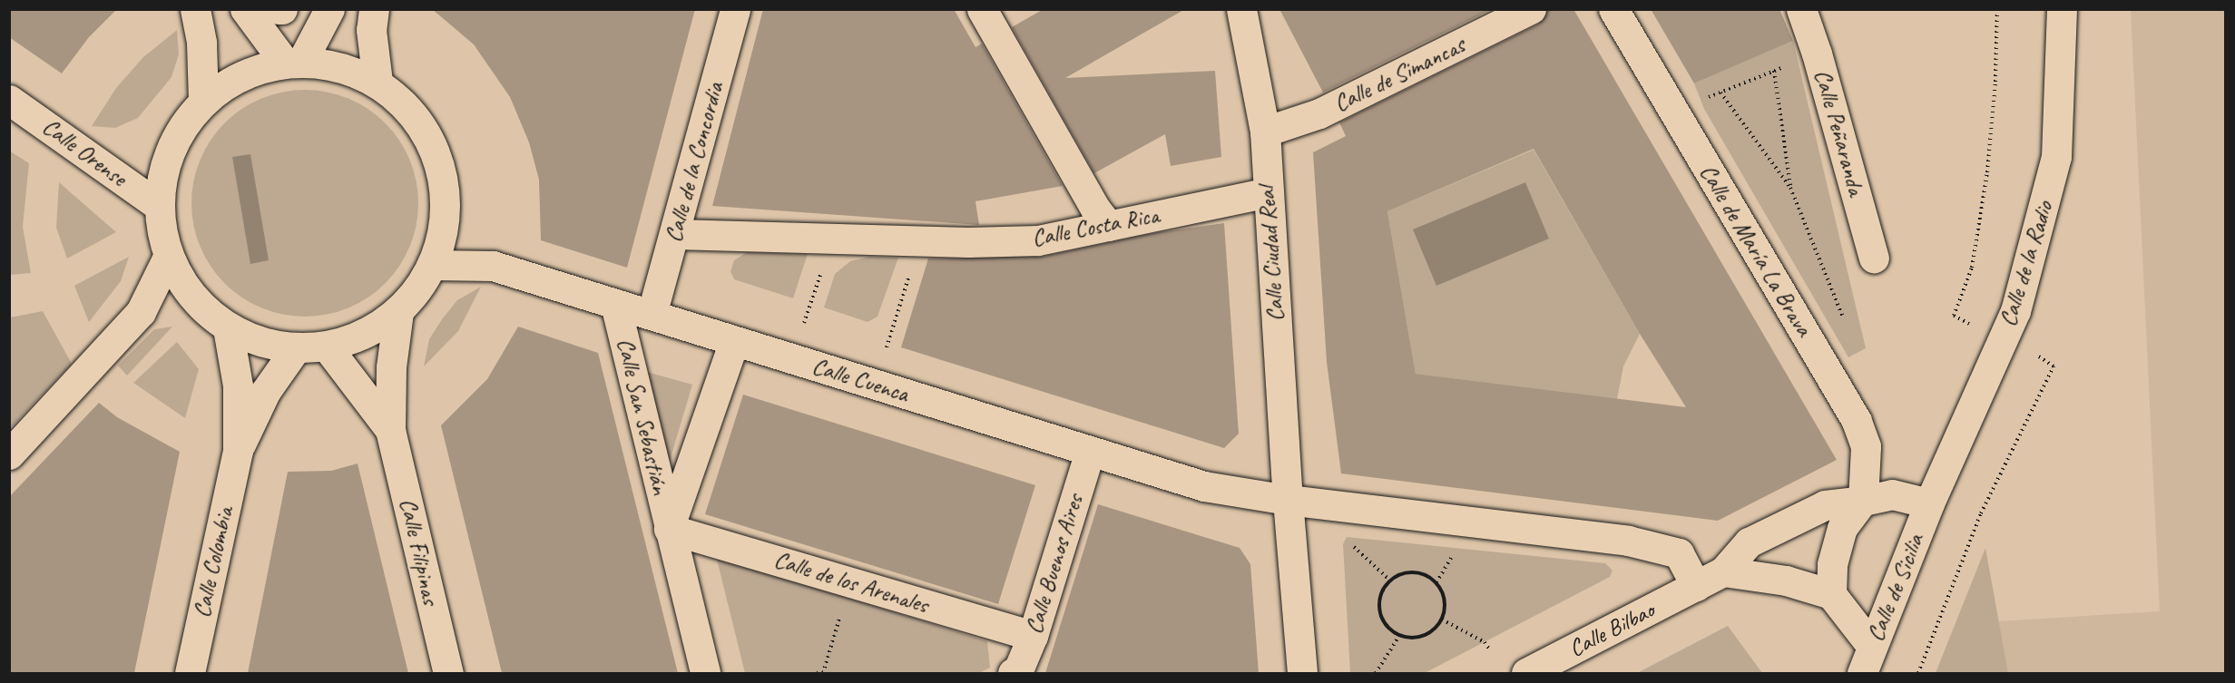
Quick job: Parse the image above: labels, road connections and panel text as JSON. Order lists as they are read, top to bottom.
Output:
{
  "streets": {
    "street": [
      "Calle de Simancas",
      "Calle Peñaranda",
      "Calle Orense",
      "Calle de la Concordia",
      "Calle Costa Rica",
      "Calle de María La Brava",
      "Calle Ciudad Real",
      "Calle de la Radio",
      "Calle Cuenca",
      "Calle San Sebastián",
      "Calle Filipinas",
      "Calle Colombia",
      "Calle Buenos Aires",
      "Calle de los Arenales",
      "Calle de Sicilia",
      "Calle Bilbao"
    ]
  },
  "crossings": [
    ["Calle de Simancas", "Calle Ciudad Real"],
    ["Calle de la Concordia", "Calle Costa Rica"],
    ["Calle de la Concordia", "Calle Cuenca"],
    ["Calle Costa Rica", "Calle Ciudad Real"],
    ["Calle de María La Brava", "Calle Bilbao"],
    ["Calle Ciudad Real", "Calle Cuenca"],
    ["Calle de la Radio", "Calle de Sicilia"],
    ["Calle de la Radio", "Calle Bilbao"],
    ["Calle Cuenca", "Calle San Sebastián"],
    ["Calle Cuenca", "Calle Buenos Aires"],
    ["Calle San Sebastián", "Calle de los Arenales"],
    ["Calle Buenos Aires", "Calle de los Arenales"],
    ["Calle de Sicilia", "Calle Bilbao"]
  ]
}
